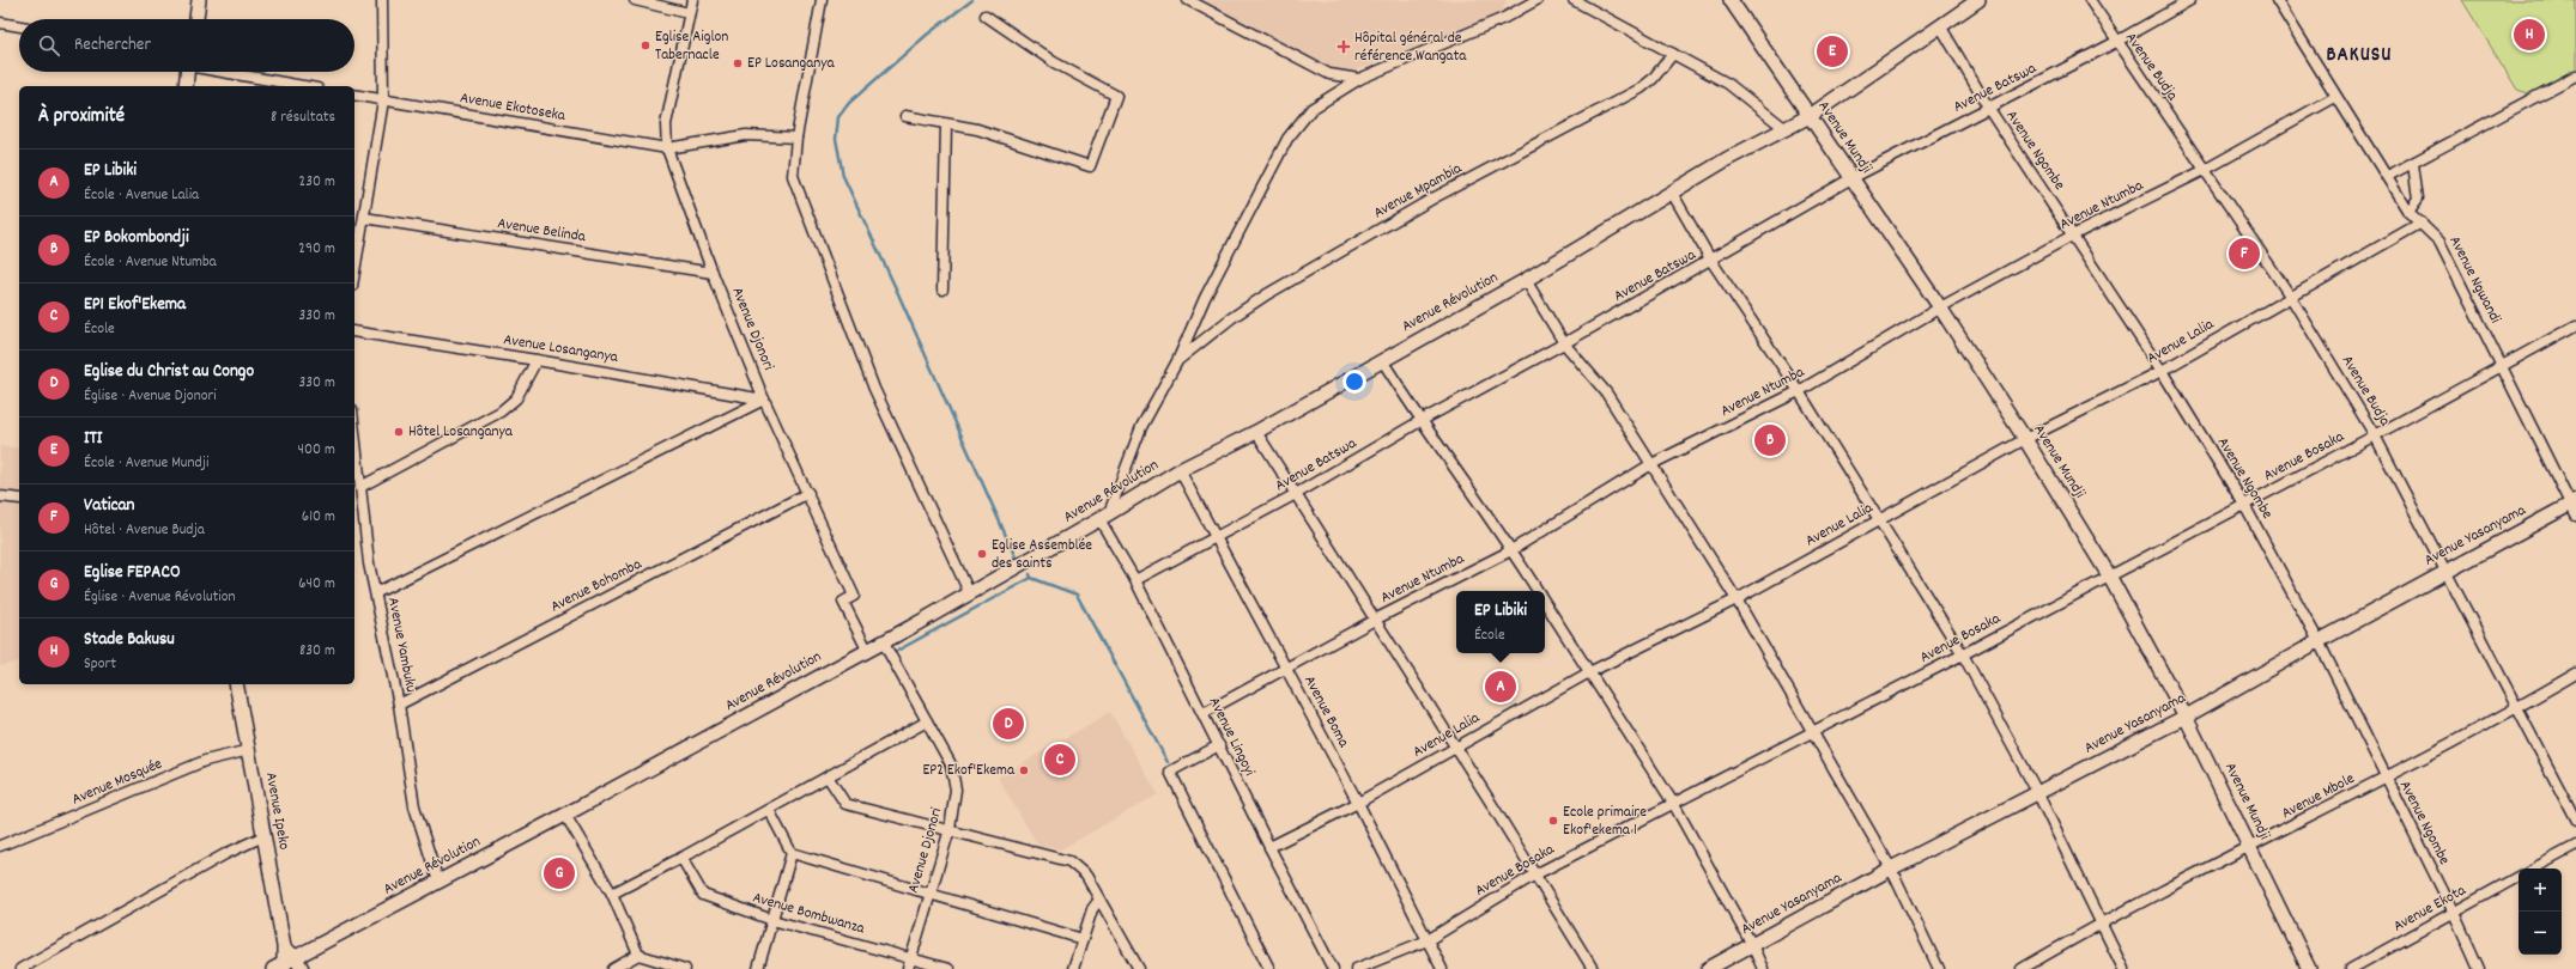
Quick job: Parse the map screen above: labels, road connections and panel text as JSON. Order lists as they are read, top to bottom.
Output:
{
  "streets": {
    "street": [
      "Avenue Budja",
      "Avenue Batswa",
      "Avenue Ekotoseka",
      "Avenue Mundji",
      "Avenue Ngombe",
      "Avenue Mpambia",
      "Avenue Ntumba",
      "Avenue Belinda",
      "Avenue Ngwandi",
      "Avenue Révolution",
      "Avenue Djonori",
      "Avenue Lalia",
      "Avenue Losanganya",
      "Avenue Bosaka",
      "Avenue Yasanyama",
      "Avenue Bohomba",
      "Avenue Yambuku",
      "Avenue Boma",
      "Avenue Lingoyi",
      "Avenue Mosquée",
      "Avenue Mbole",
      "Avenue Ipeko",
      "Avenue Ekota",
      "Avenue Bombwanza"
    ]
  },
  "crossings": [
    ["Avenue Budja", "Avenue Batswa"],
    ["Avenue Budja", "Avenue Ntumba"],
    ["Avenue Budja", "Avenue Lalia"],
    ["Avenue Budja", "Avenue Bosaka"],
    ["Avenue Budja", "Avenue Yasanyama"],
    ["Avenue Budja", "Avenue Mbole"],
    ["Avenue Batswa", "Avenue Mundji"],
    ["Avenue Batswa", "Avenue Ngombe"],
    ["Avenue Batswa", "Avenue Boma"],
    ["Avenue Batswa", "Avenue Lingoyi"],
    ["Avenue Ekotoseka", "Avenue Djonori"],
    ["Avenue Mundji", "Avenue Ntumba"],
    ["Avenue Mundji", "Avenue Révolution"],
    ["Avenue Mundji", "Avenue Lalia"],
    ["Avenue Mundji", "Avenue Bosaka"],
    ["Avenue Mundji", "Avenue Yasanyama"],
    ["Avenue Mundji", "Avenue Mbole"],
    ["Avenue Ngombe", "Avenue Ntumba"],
    ["Avenue Ngombe", "Avenue Révolution"],
    ["Avenue Ngombe", "Avenue Lalia"],
    ["Avenue Ngombe", "Avenue Bosaka"],
    ["Avenue Ngombe", "Avenue Yasanyama"],
    ["Avenue Ngombe", "Avenue Mbole"],
    ["Avenue Ngombe", "Avenue Ekota"],
    ["Avenue Ntumba", "Avenue Ngwandi"],
    ["Avenue Ntumba", "Avenue Boma"],
    ["Avenue Ntumba", "Avenue Lingoyi"],
    ["Avenue Belinda", "Avenue Djonori"],
    ["Avenue Ngwandi", "Avenue Lalia"],
    ["Avenue Ngwandi", "Avenue Bosaka"],
    ["Avenue Ngwandi", "Avenue Yasanyama"],
    ["Avenue Révolution", "Avenue Djonori"],
    ["Avenue Révolution", "Avenue Yambuku"],
    ["Avenue Révolution", "Avenue Boma"],
    ["Avenue Révolution", "Avenue Lingoyi"],
    ["Avenue Révolution", "Avenue Ipeko"],
    ["Avenue Djonori", "Avenue Losanganya"],
    ["Avenue Djonori", "Avenue Bohomba"],
    ["Avenue Djonori", "Avenue Bombwanza"],
    ["Avenue Lalia", "Avenue Boma"],
    ["Avenue Lalia", "Avenue Lingoyi"],
    ["Avenue Bosaka", "Avenue Boma"],
    ["Avenue Bohomba", "Avenue Yambuku"],
    ["Avenue Mosquée", "Avenue Ipeko"]
  ],
  "districts": ["BAKUSU"],
  "places": {
    "other": [
      "Eglise Aiglon Tabernacle",
      "EP Losanganya",
      "Hôtel Losanganya",
      "Eglise Assemblée des saints",
      "EP2 Ekof'Ekema",
      "Ecole primaire Ekof'ekema 1"
    ],
    "health": ["Hôpital général de référence Wangata"]
  },
  "page": {
    "pins": [
      "H",
      "E",
      "F",
      "B",
      "A",
      "D",
      "C",
      "G"
    ],
    "search": "Rechercher",
    "heading": ["À proximité", "8 résultats"],
    "list": [
      {
        "mark": "A",
        "name": "EP Libiki",
        "note": "École · Avenue Lalia",
        "value": "230 m"
      },
      {
        "mark": "B",
        "name": "EP Bokombondji",
        "note": "École · Avenue Ntumba",
        "value": "290 m"
      },
      {
        "mark": "C",
        "name": "EP1 Ekof'Ekema",
        "note": "École",
        "value": "330 m"
      },
      {
        "mark": "D",
        "name": "Eglise du Christ au Congo",
        "note": "Église · Avenue Djonori",
        "value": "330 m"
      },
      {
        "mark": "E",
        "name": "ITI",
        "note": "École · Avenue Mundji",
        "value": "400 m"
      },
      {
        "mark": "F",
        "name": "Vatican",
        "note": "Hôtel · Avenue Budja",
        "value": "610 m"
      },
      {
        "mark": "G",
        "name": "Eglise FEPACO",
        "note": "Église · Avenue Révolution",
        "value": "640 m"
      },
      {
        "mark": "H",
        "name": "Stade Bakusu",
        "note": "Sport",
        "value": "830 m"
      }
    ],
    "popup": ["EP Libiki", "École"],
    "map_buttons": ["+", "−"]
  }
}
